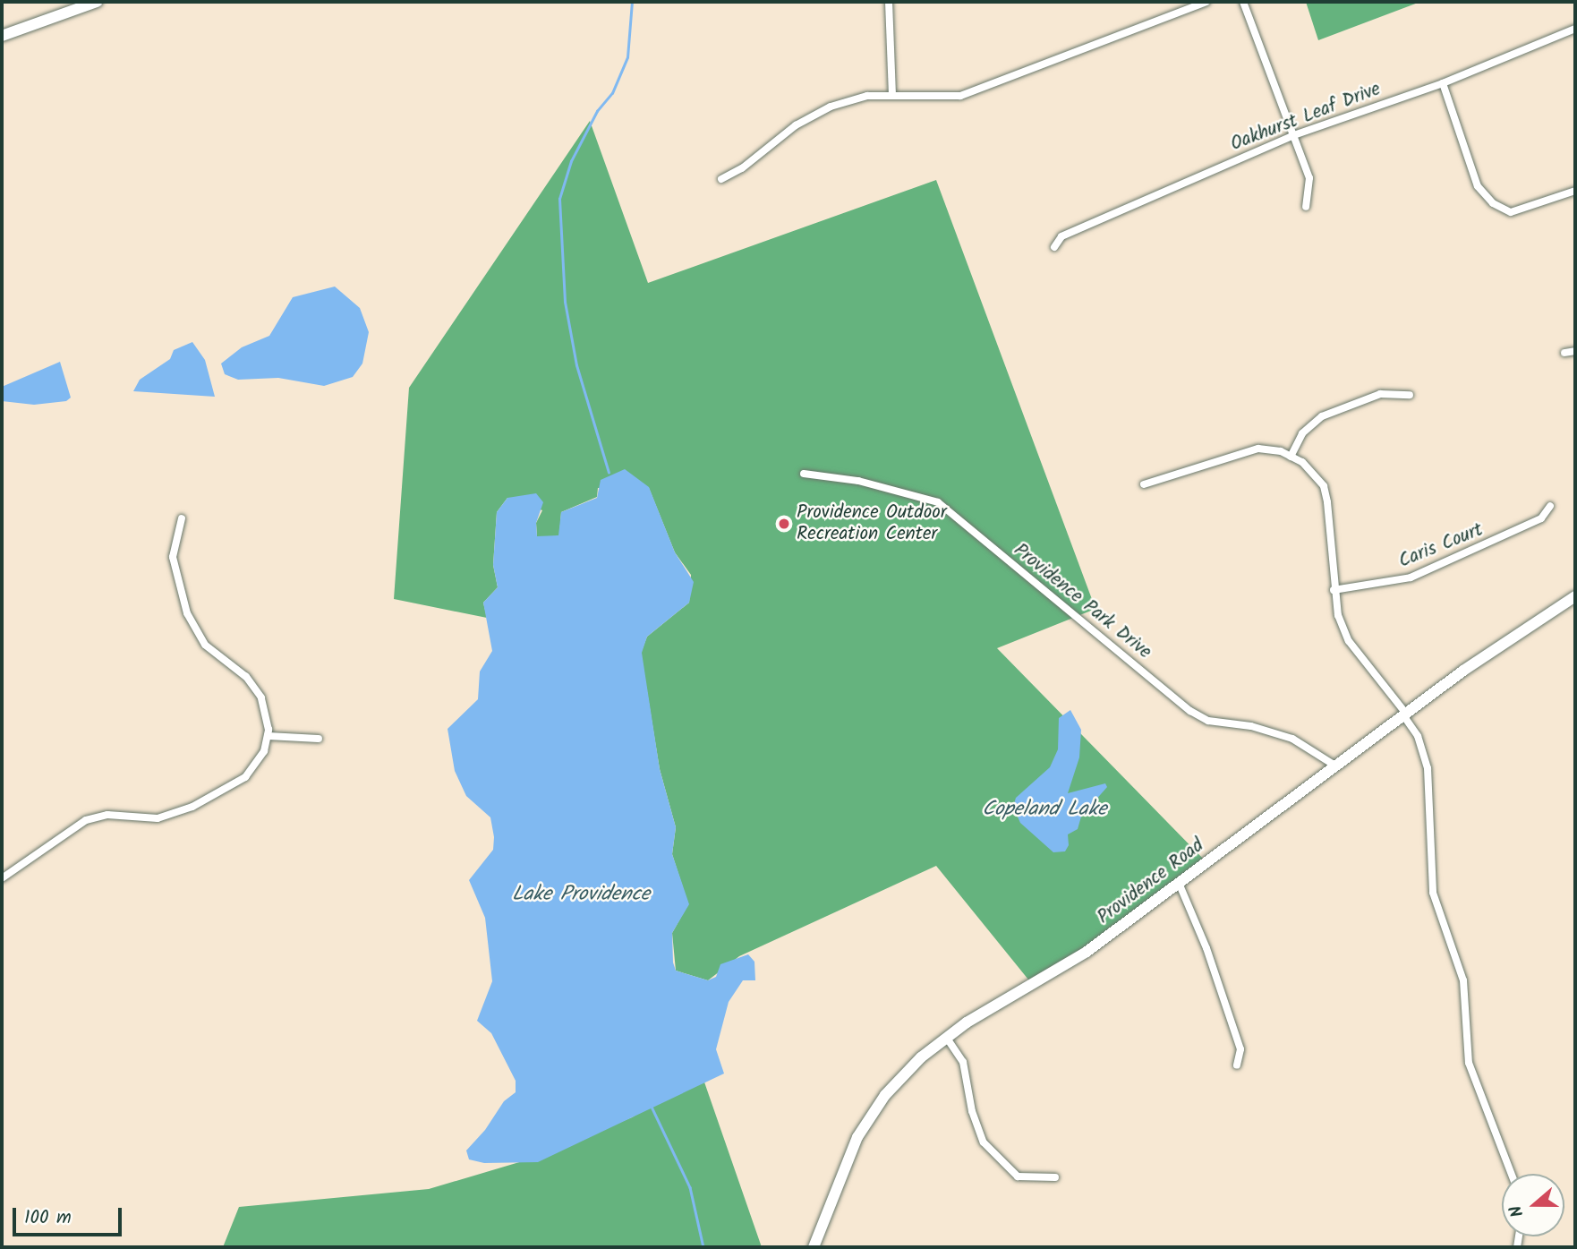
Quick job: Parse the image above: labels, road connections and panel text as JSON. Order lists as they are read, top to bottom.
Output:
{
  "streets": {
    "street": [
      "Oakhurst Leaf Drive",
      "Caris Court",
      "Providence Park Drive",
      "Providence Road"
    ]
  },
  "crossings": [
    ["Providence Park Drive", "Providence Road"]
  ],
  "water": ["Copeland Lake", "Lake Providence"],
  "places": ["Providence Outdoor Recreation Center"],
  "scale_bar": "100 m",
  "north": "left"
}
